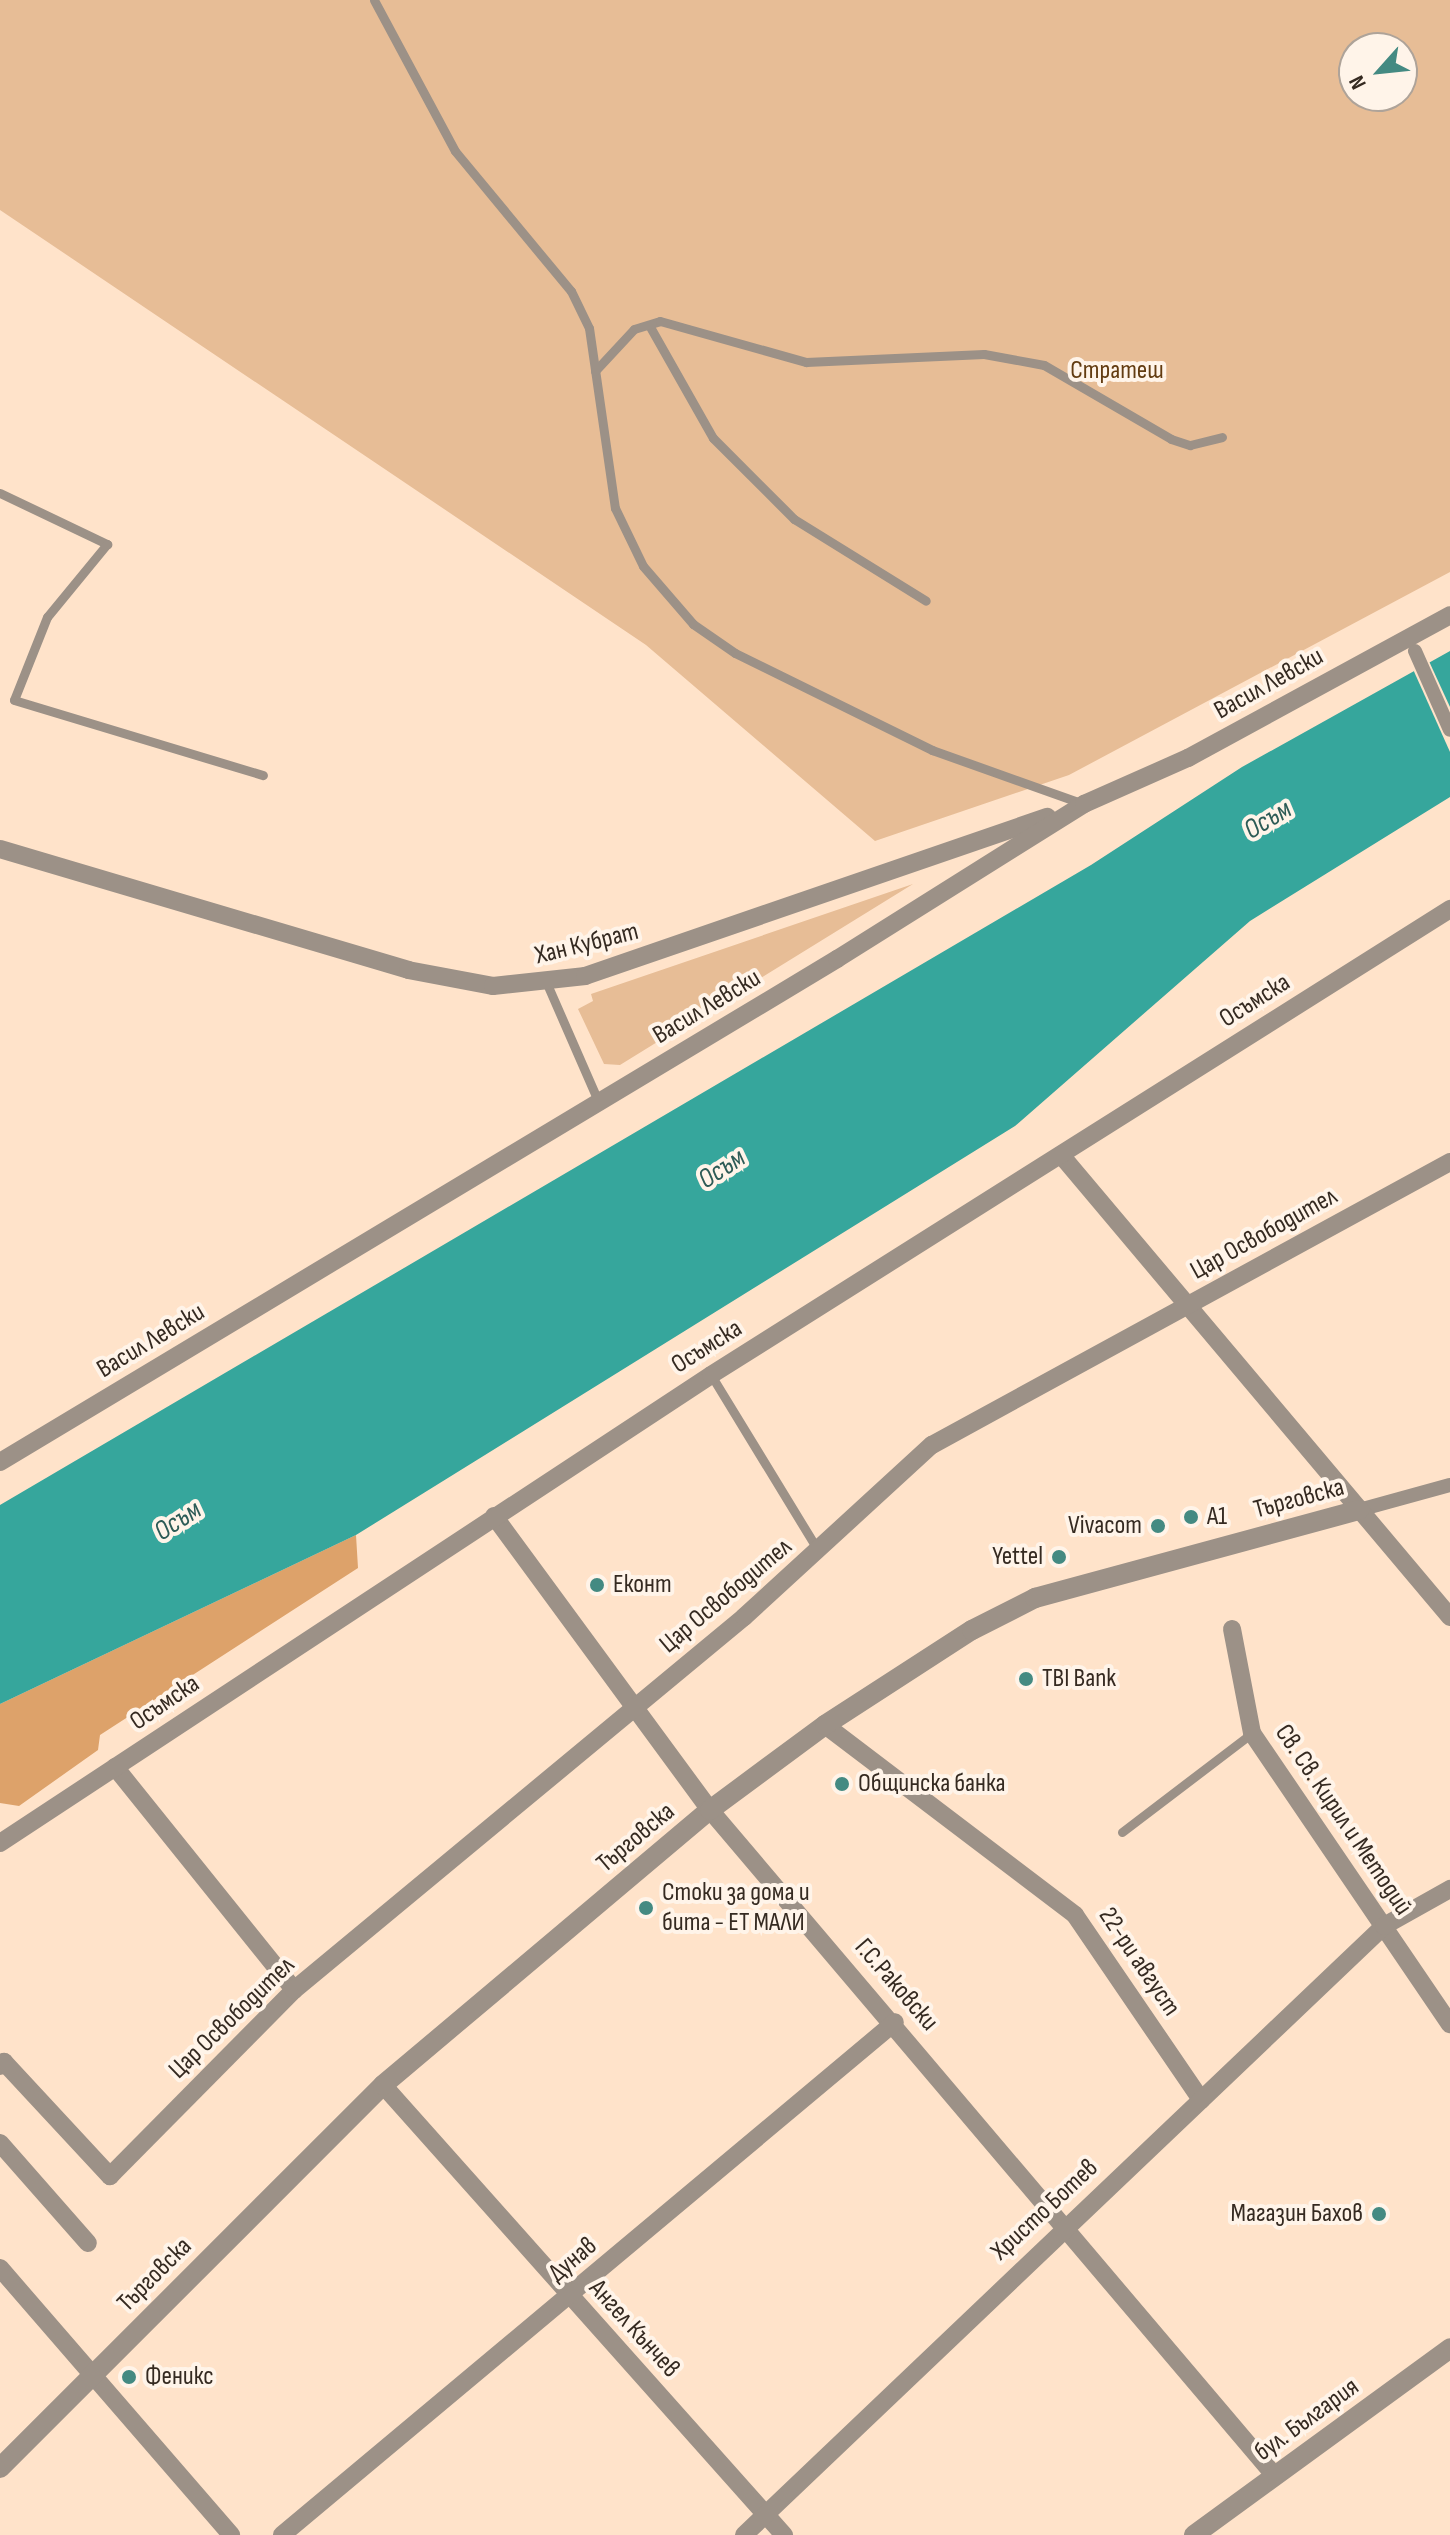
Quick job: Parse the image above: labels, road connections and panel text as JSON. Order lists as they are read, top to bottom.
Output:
{
  "streets": {
    "street": [
      "Васил Левски",
      "Хан Кубрат",
      "Осъмска",
      "Цар Освободител",
      "Търговска",
      "Св. Св. Кирил и Методий",
      "22-ри август",
      "Г.С.Раковски",
      "Христо Ботев",
      "Дунав",
      "Ангел Кънчев",
      "бул. България"
    ]
  },
  "crossings": [
    ["Васил Левски", "Хан Кубрат"],
    ["Осъмска", "Г.С.Раковски"],
    ["Цар Освободител", "Г.С.Раковски"],
    ["Търговска", "22-ри август"],
    ["Търговска", "Г.С.Раковски"],
    ["Търговска", "Ангел Кънчев"],
    ["Св. Св. Кирил и Методий", "Христо Ботев"],
    ["22-ри август", "Христо Ботев"],
    ["Г.С.Раковски", "Христо Ботев"],
    ["Г.С.Раковски", "Дунав"],
    ["Г.С.Раковски", "бул. България"],
    ["Христо Ботев", "Ангел Кънчев"],
    ["Дунав", "Ангел Кънчев"]
  ],
  "water": ["Осъм"],
  "parks": ["Стратеш"],
  "places": [
    "A1",
    "Vivacom",
    "Yettel",
    "Еконт",
    "TBI Bank",
    "Общинска банка",
    "Стоки за дома и бита - ЕТ МАЛИ",
    "Магазин Бахов",
    "Феникс"
  ],
  "north": "bottom left"
}
